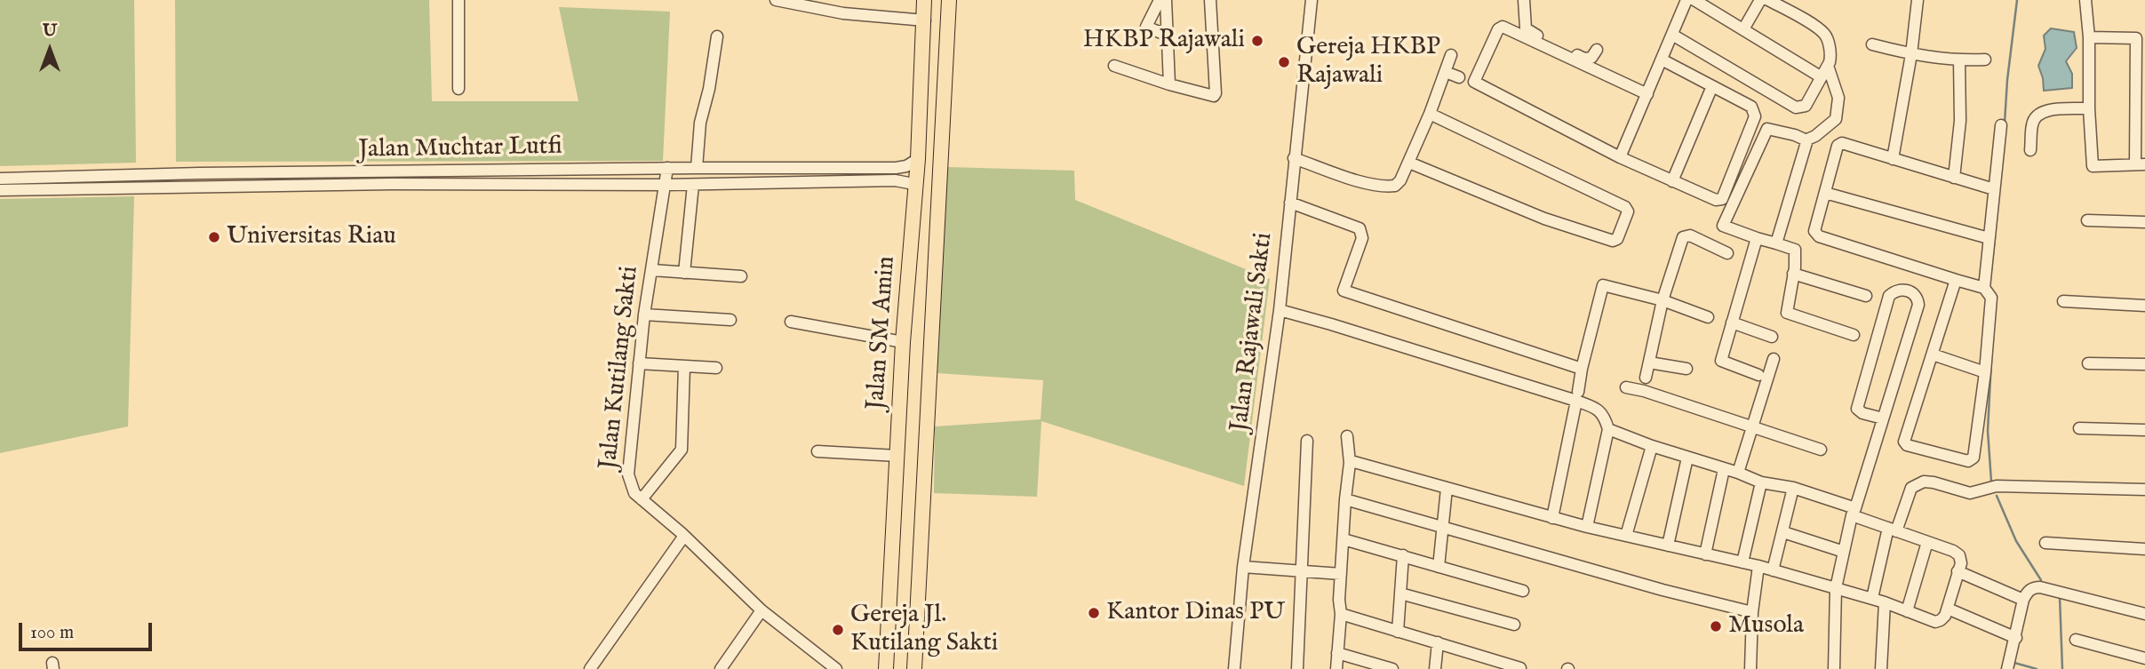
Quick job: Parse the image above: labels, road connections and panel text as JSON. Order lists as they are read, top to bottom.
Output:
{
  "streets": {
    "main road": ["Jalan SM Amin"],
    "street": ["Jalan Muchtar Lutfi", "Jalan Rajawali Sakti", "Jalan Kutilang Sakti"]
  },
  "crossings": [
    ["Jalan Muchtar Lutfi", "Jalan SM Amin"],
    ["Jalan Muchtar Lutfi", "Jalan Kutilang Sakti"]
  ],
  "places": [
    "HKBP Rajawali",
    "Gereja HKBP Rajawali",
    "Universitas Riau",
    "Kantor Dinas PU",
    "Musola",
    "Gereja Jl. Kutilang Sakti"
  ],
  "scale_bar": "100 m",
  "north": "top"
}
